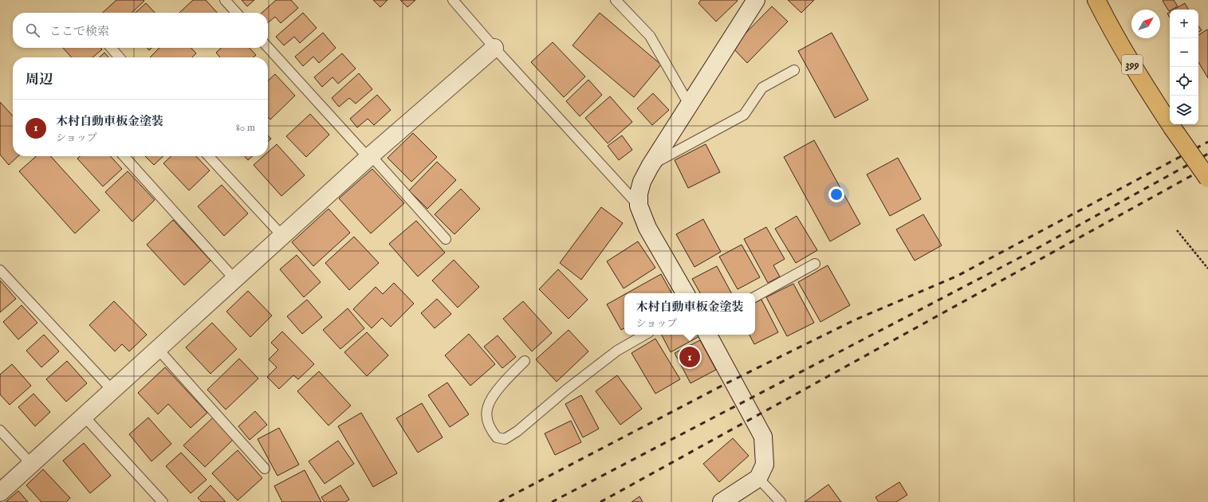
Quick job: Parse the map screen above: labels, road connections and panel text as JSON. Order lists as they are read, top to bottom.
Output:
{
  "streets": {
    "highway": ["399"]
  },
  "north": "top right",
  "page": {
    "map_buttons": ["+", "−"],
    "search": "ここで検索",
    "heading": "周辺",
    "list": [
      {
        "mark": "1",
        "name": "木村自動車板金塗装",
        "note": "ショップ",
        "value": "80 m"
      }
    ],
    "popup": ["木村自動車板金塗装", "ショップ"],
    "pins": "1"
  }
}
